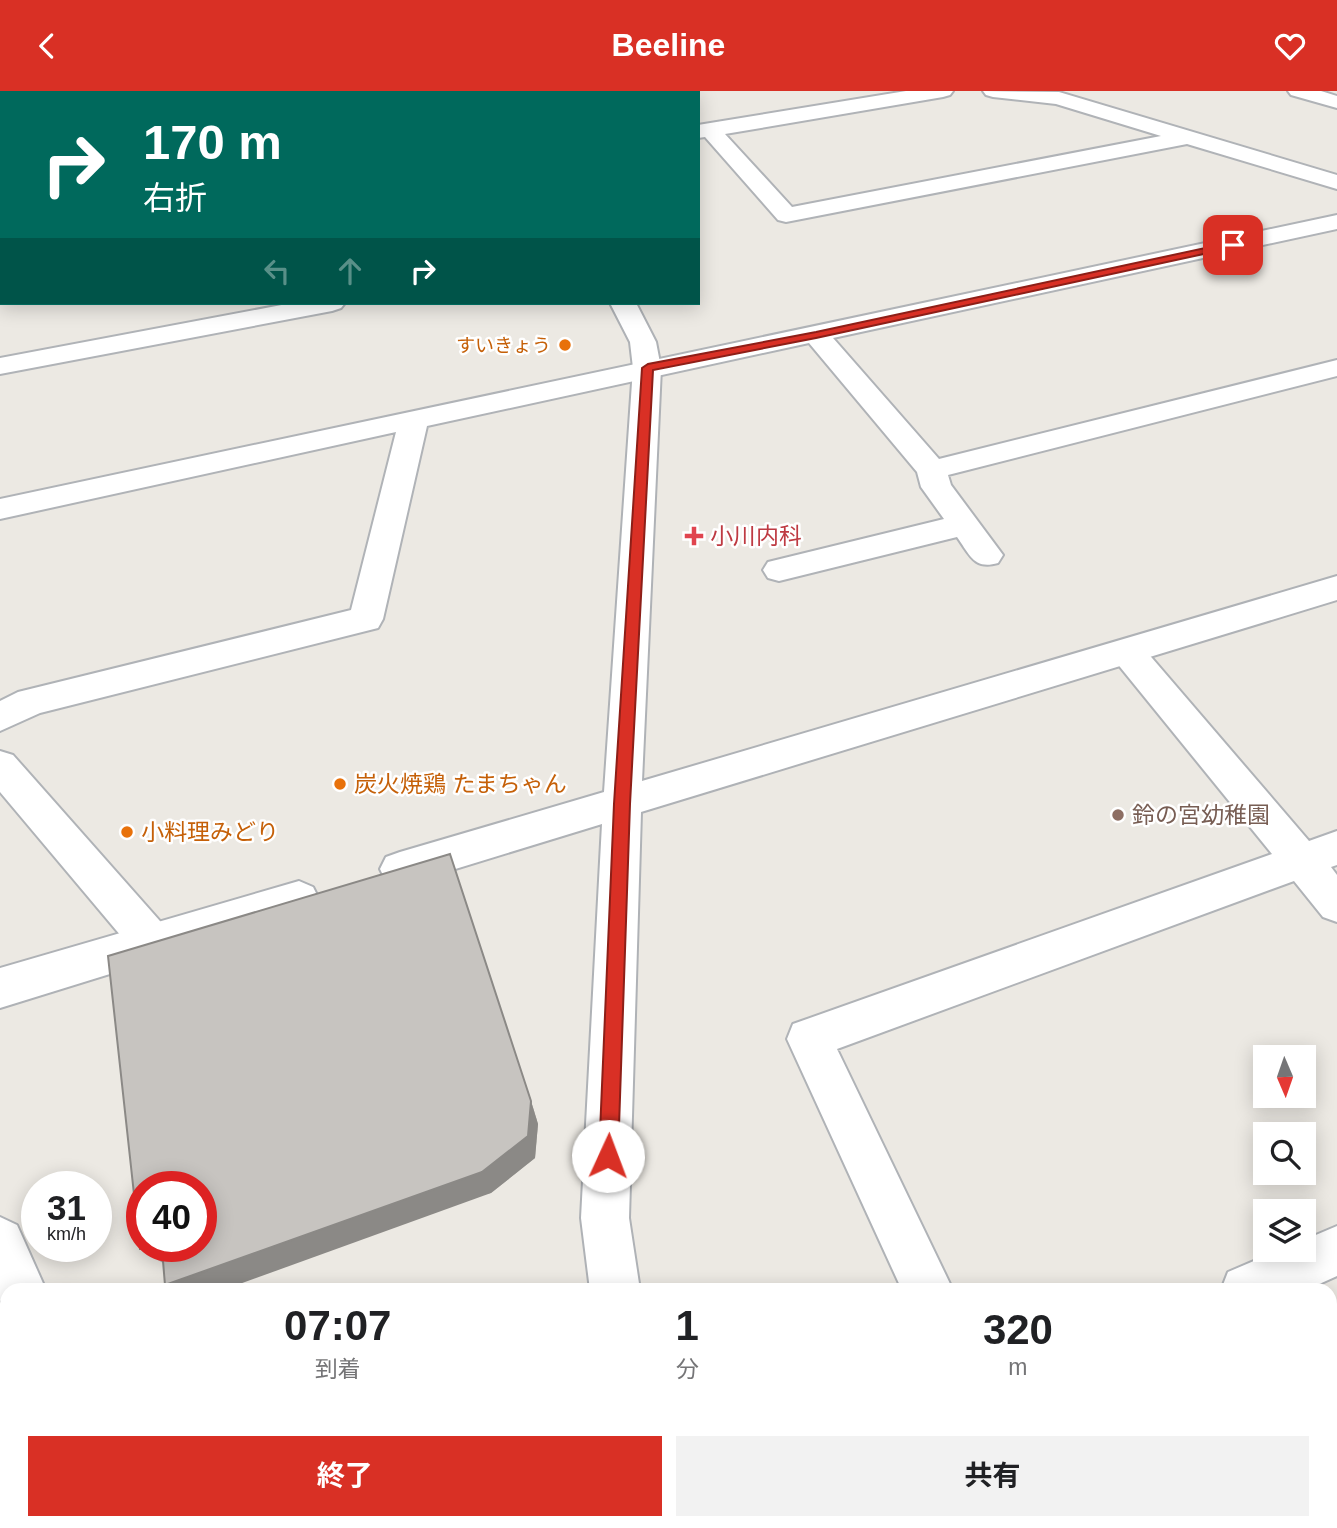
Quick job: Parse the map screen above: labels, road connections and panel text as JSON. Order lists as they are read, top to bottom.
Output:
{
  "places": {
    "other": [
      "すいきょう",
      "炭火焼鶏 たまちゃん",
      "鈴の宮幼稚園",
      "小料理みどり"
    ],
    "health": ["小川内科"]
  },
  "north": "bottom",
  "page": {
    "header": "Beeline",
    "turn": ["170 m", "右折"],
    "speed": "31 km/h",
    "limit": "40",
    "eta": [
      "07:07",
      "到着",
      "1",
      "分",
      "320",
      "m"
    ],
    "buttons": ["終了", "共有"]
  }
}
